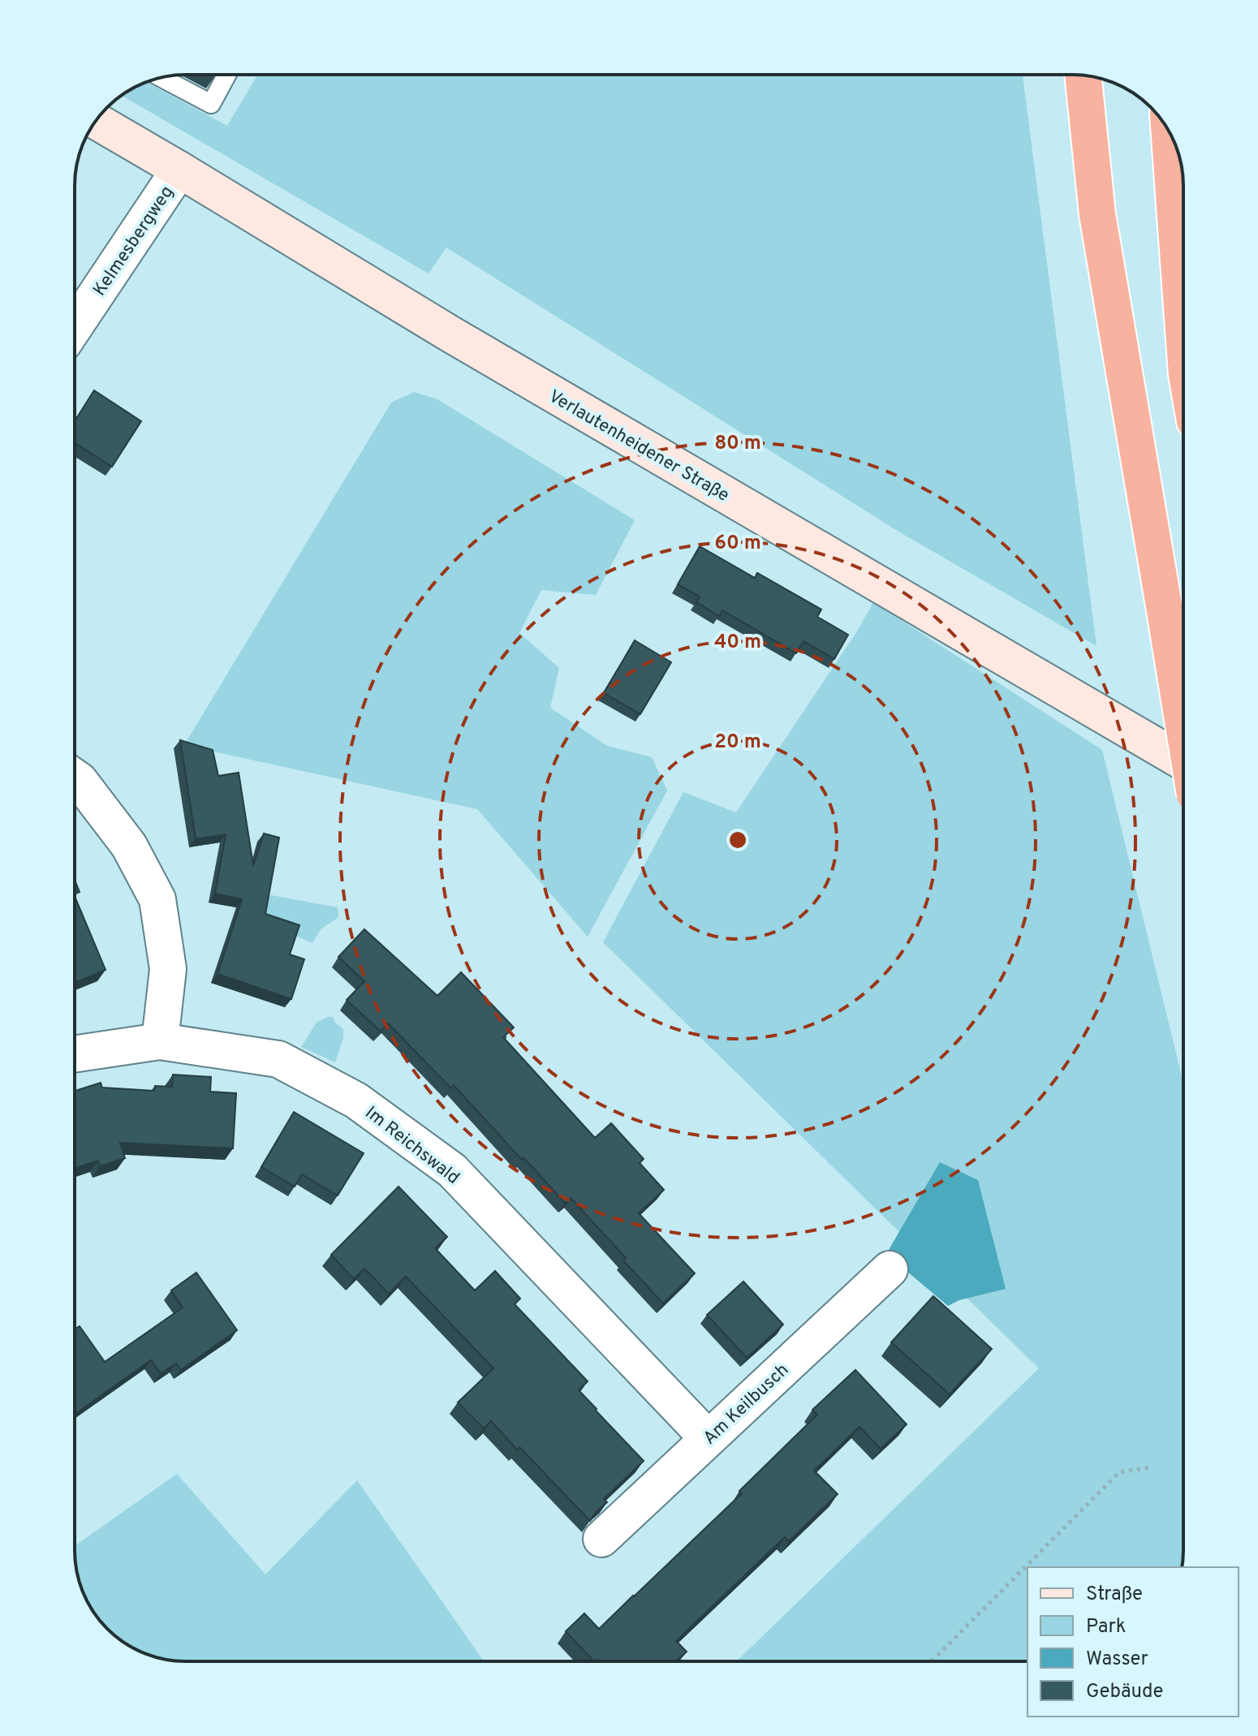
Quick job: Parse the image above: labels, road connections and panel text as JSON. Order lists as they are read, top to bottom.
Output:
{
  "streets": {
    "main road": ["Verlautenheidener Straße"],
    "street": ["Kelmesbergweg", "Im Reichswald", "Am Keilbusch"]
  },
  "crossings": [
    ["Kelmesbergweg", "Verlautenheidener Straße"],
    ["Im Reichswald", "Am Keilbusch"]
  ],
  "legend": [
    "Straße",
    "Park",
    "Wasser",
    "Gebäude"
  ],
  "rings": [
    "80 m",
    "60 m",
    "40 m",
    "20 m"
  ]
}
